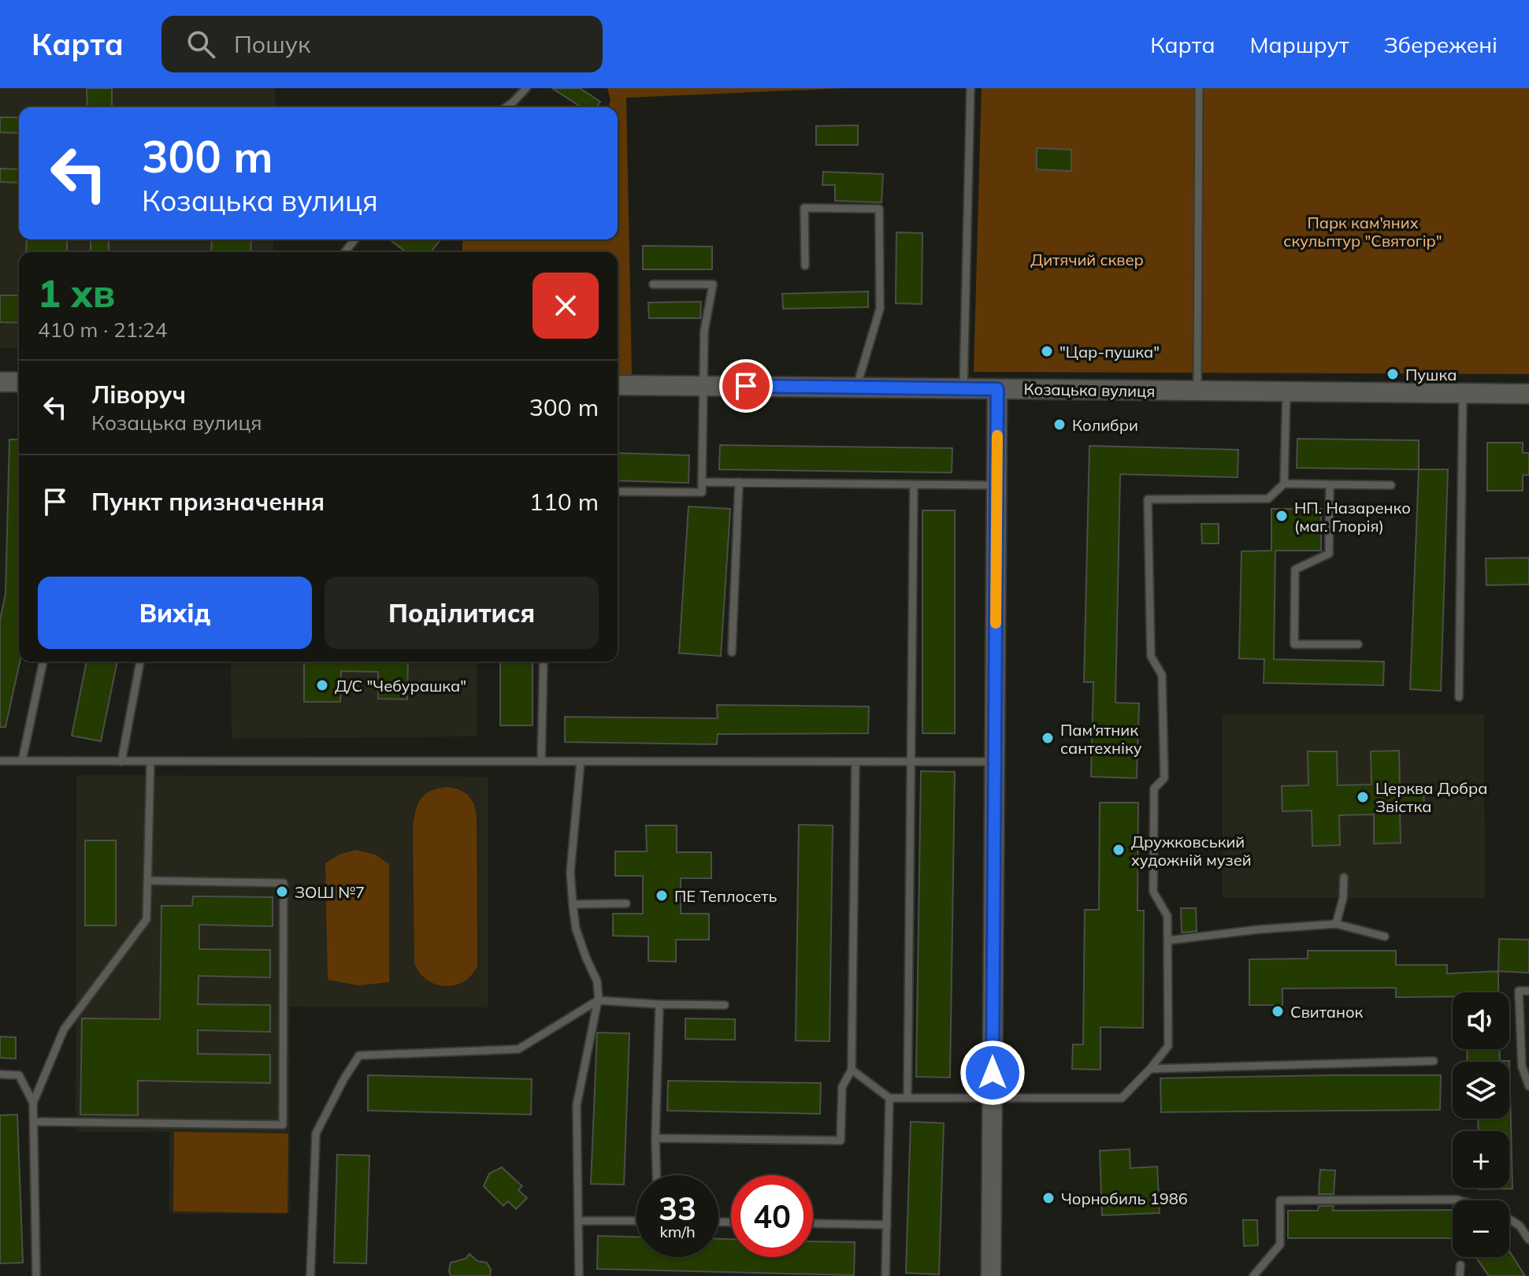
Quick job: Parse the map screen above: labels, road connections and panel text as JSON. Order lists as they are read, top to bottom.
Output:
{
  "streets": {
    "street": ["Козацька вулиця"]
  },
  "parks": ["Парк кам'яних скульптур \"Святогір\"", "Дитячий сквер"],
  "places": [
    "\"Цар-пушка\"",
    "Пушка",
    "Колибри",
    "НП. Назаренко (маг. Глорія)",
    "Д/С \"Чебурашка\"",
    "Пам'ятник сантехніку",
    "Церква Добра Звістка",
    "Дружковський художній музей",
    "ЗОШ №7",
    "ПЕ Теплосеть",
    "Свитанок",
    "Чорнобиль 1986"
  ],
  "page": {
    "header": "Карта",
    "search": "Пошук",
    "nav": ["Карта", "Маршрут", "Збережені"],
    "turn": ["300 m", "Козацька вулиця"],
    "heading": ["1 хв", "410 m · 21:24"],
    "list": [
      {
        "name": "Ліворуч",
        "note": "Козацька вулиця",
        "value": "300 m"
      },
      {
        "name": "Пункт призначення",
        "value": "110 m"
      }
    ],
    "buttons": ["Вихід", "Поділитися"],
    "map_buttons": ["+", "−"],
    "speed": "33 km/h",
    "limit": "40"
  }
}
